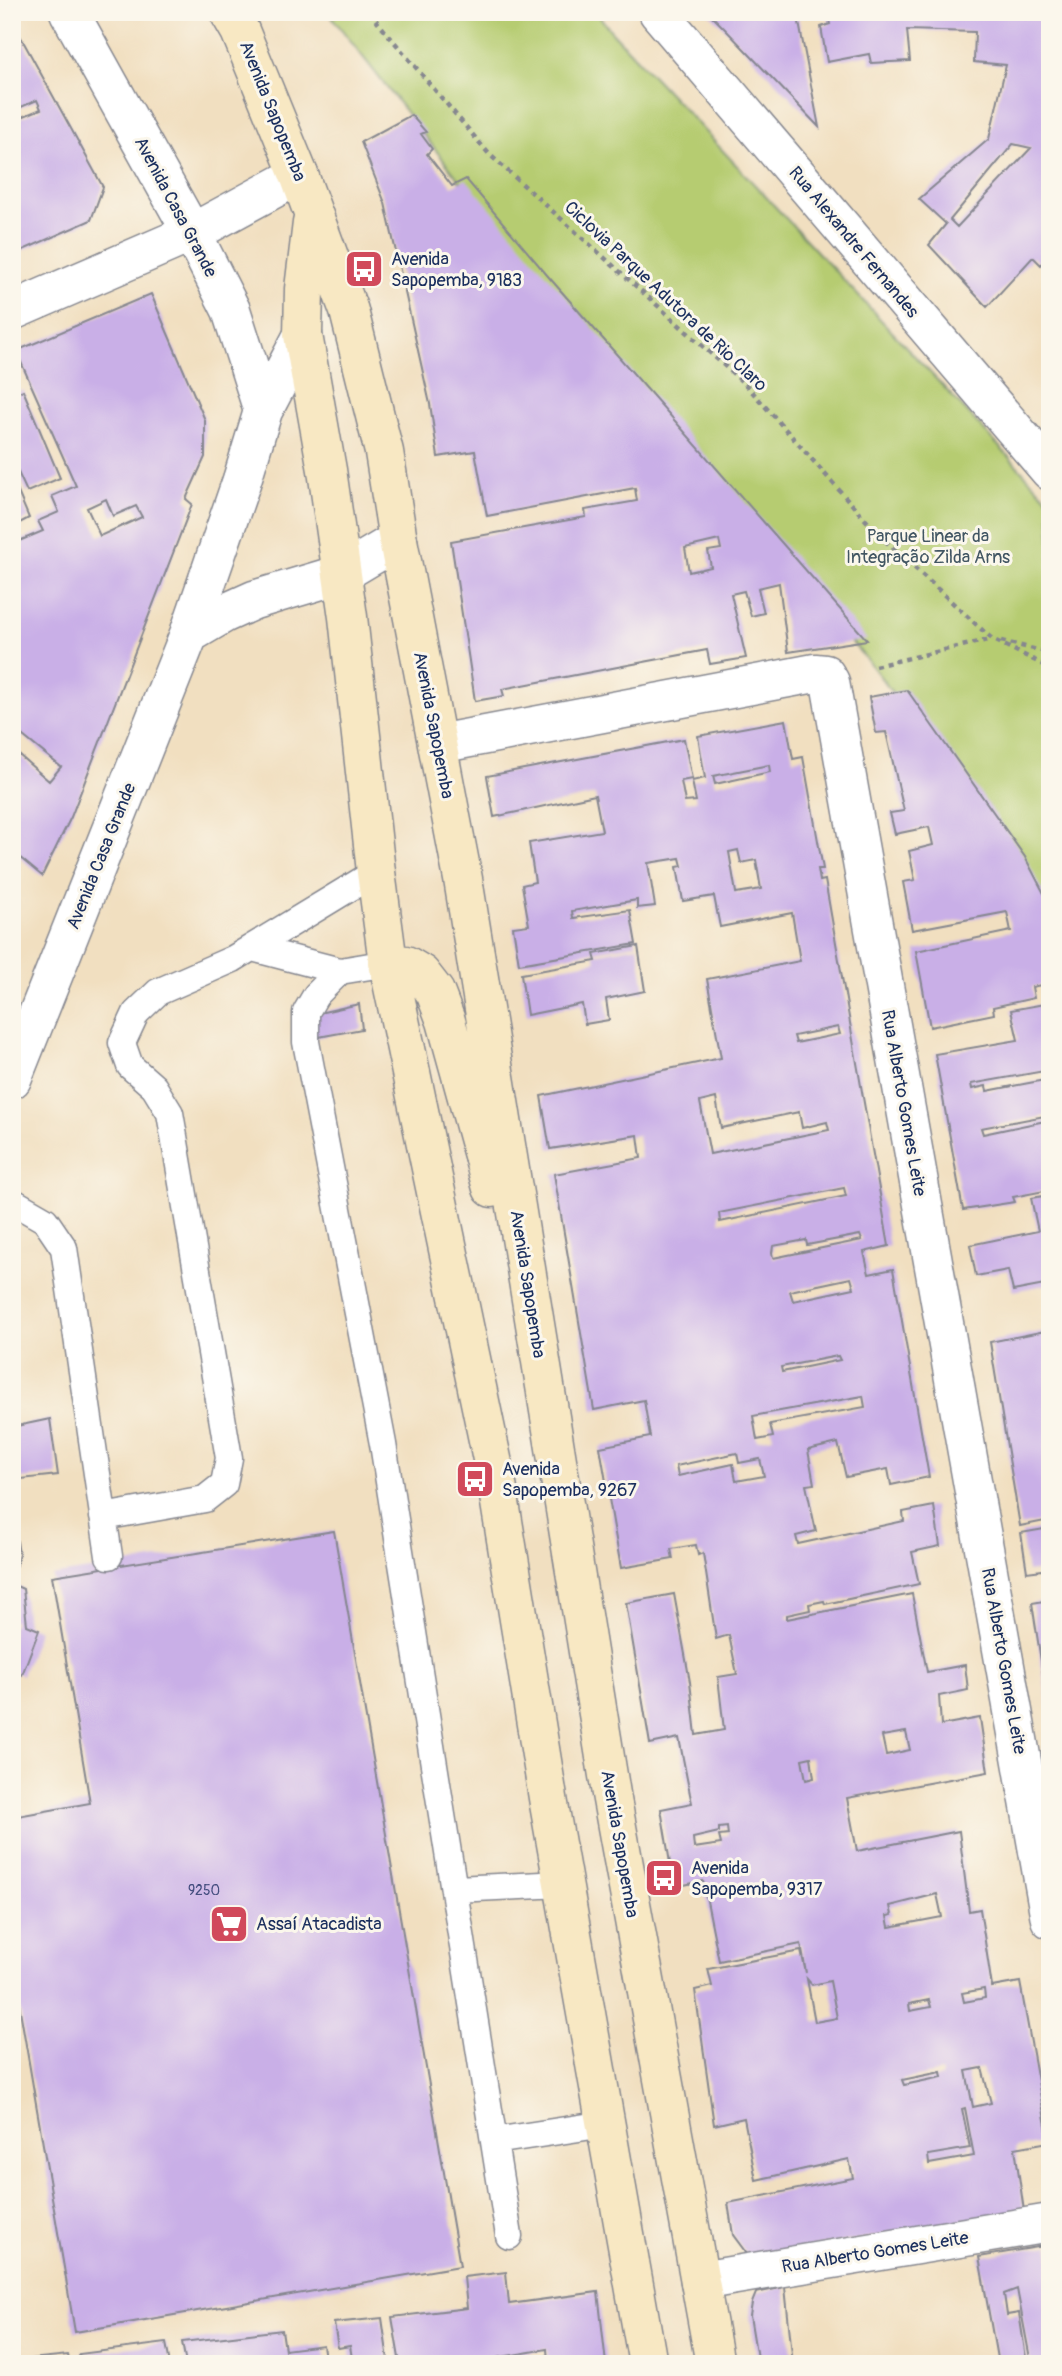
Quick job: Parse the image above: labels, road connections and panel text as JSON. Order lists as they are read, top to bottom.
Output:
{
  "streets": {
    "main road": ["Avenida Sapopemba"],
    "street": ["Avenida Casa Grande", "Rua Alexandre Fernandes", "Rua Alberto Gomes Leite"],
    "path": ["Ciclovia Parque Adutora de Rio Claro"]
  },
  "crossings": [
    ["Avenida Sapopemba", "Avenida Casa Grande"],
    ["Avenida Sapopemba", "Rua Alberto Gomes Leite"]
  ],
  "parks": ["Parque Linear da Integração Zilda Arns"],
  "places": {
    "bus stop": ["Avenida Sapopemba, 9183", "Avenida Sapopemba, 9267", "Avenida Sapopemba, 9317"],
    "supermarket": ["Assaí Atacadista"]
  },
  "house_numbers": ["9250"]
}
